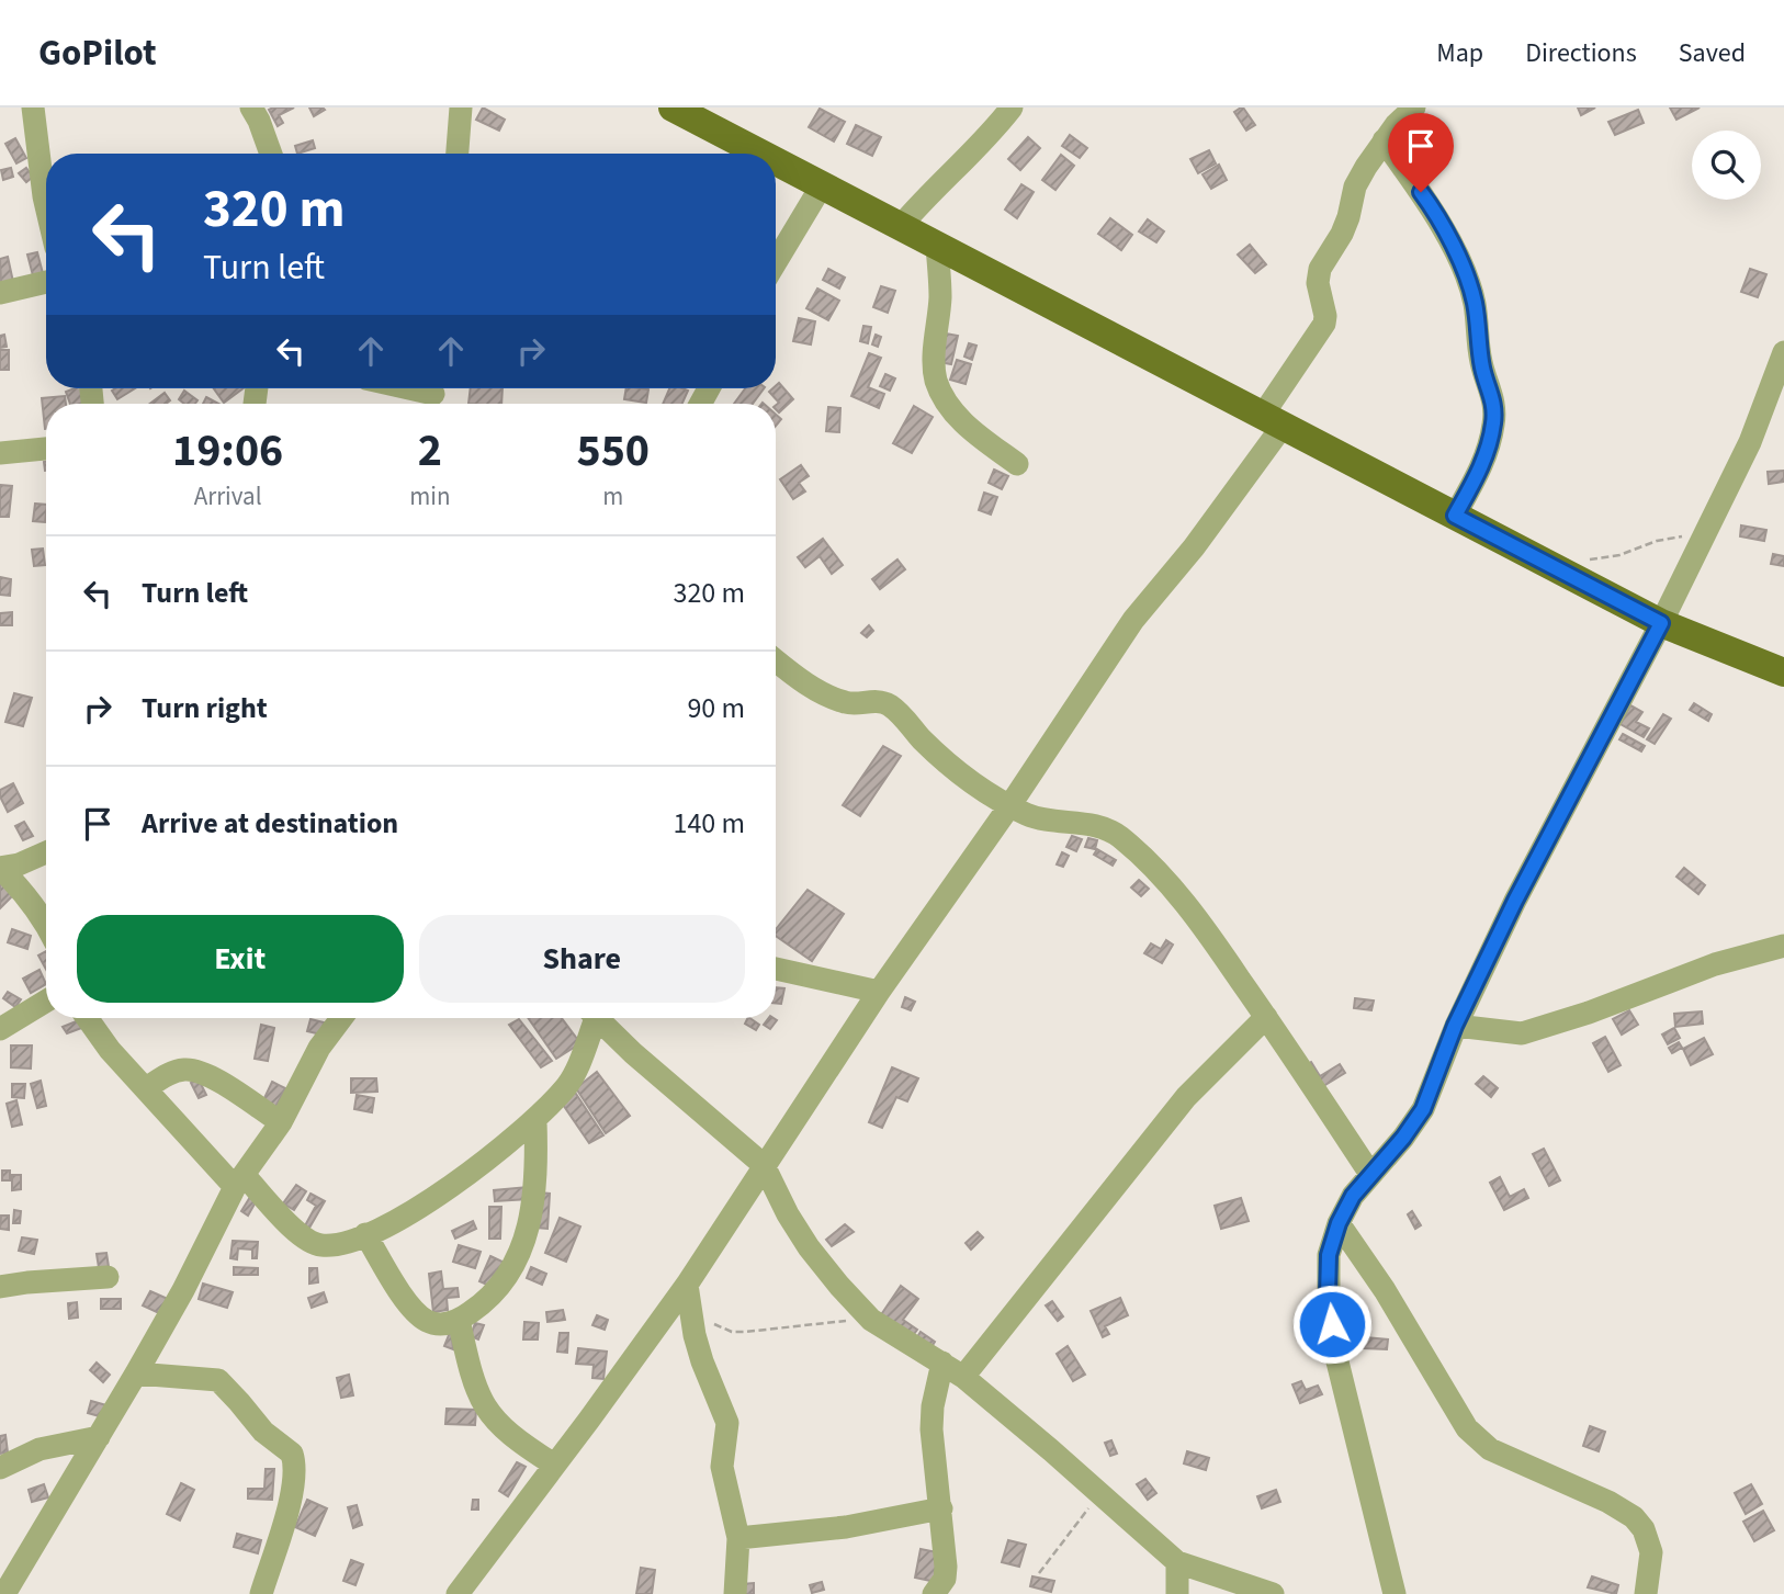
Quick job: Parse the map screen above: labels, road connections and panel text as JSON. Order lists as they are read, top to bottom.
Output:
{
  "page": {
    "header": "GoPilot",
    "nav": ["Map", "Directions", "Saved"],
    "turn": ["320 m", "Turn left"],
    "eta": [
      "19:06",
      "Arrival",
      "2",
      "min",
      "550",
      "m"
    ],
    "list": [
      {
        "name": "Turn left",
        "value": "320 m"
      },
      {
        "name": "Turn right",
        "value": "90 m"
      },
      {
        "name": "Arrive at destination",
        "value": "140 m"
      }
    ],
    "buttons": ["Exit", "Share"]
  }
}
